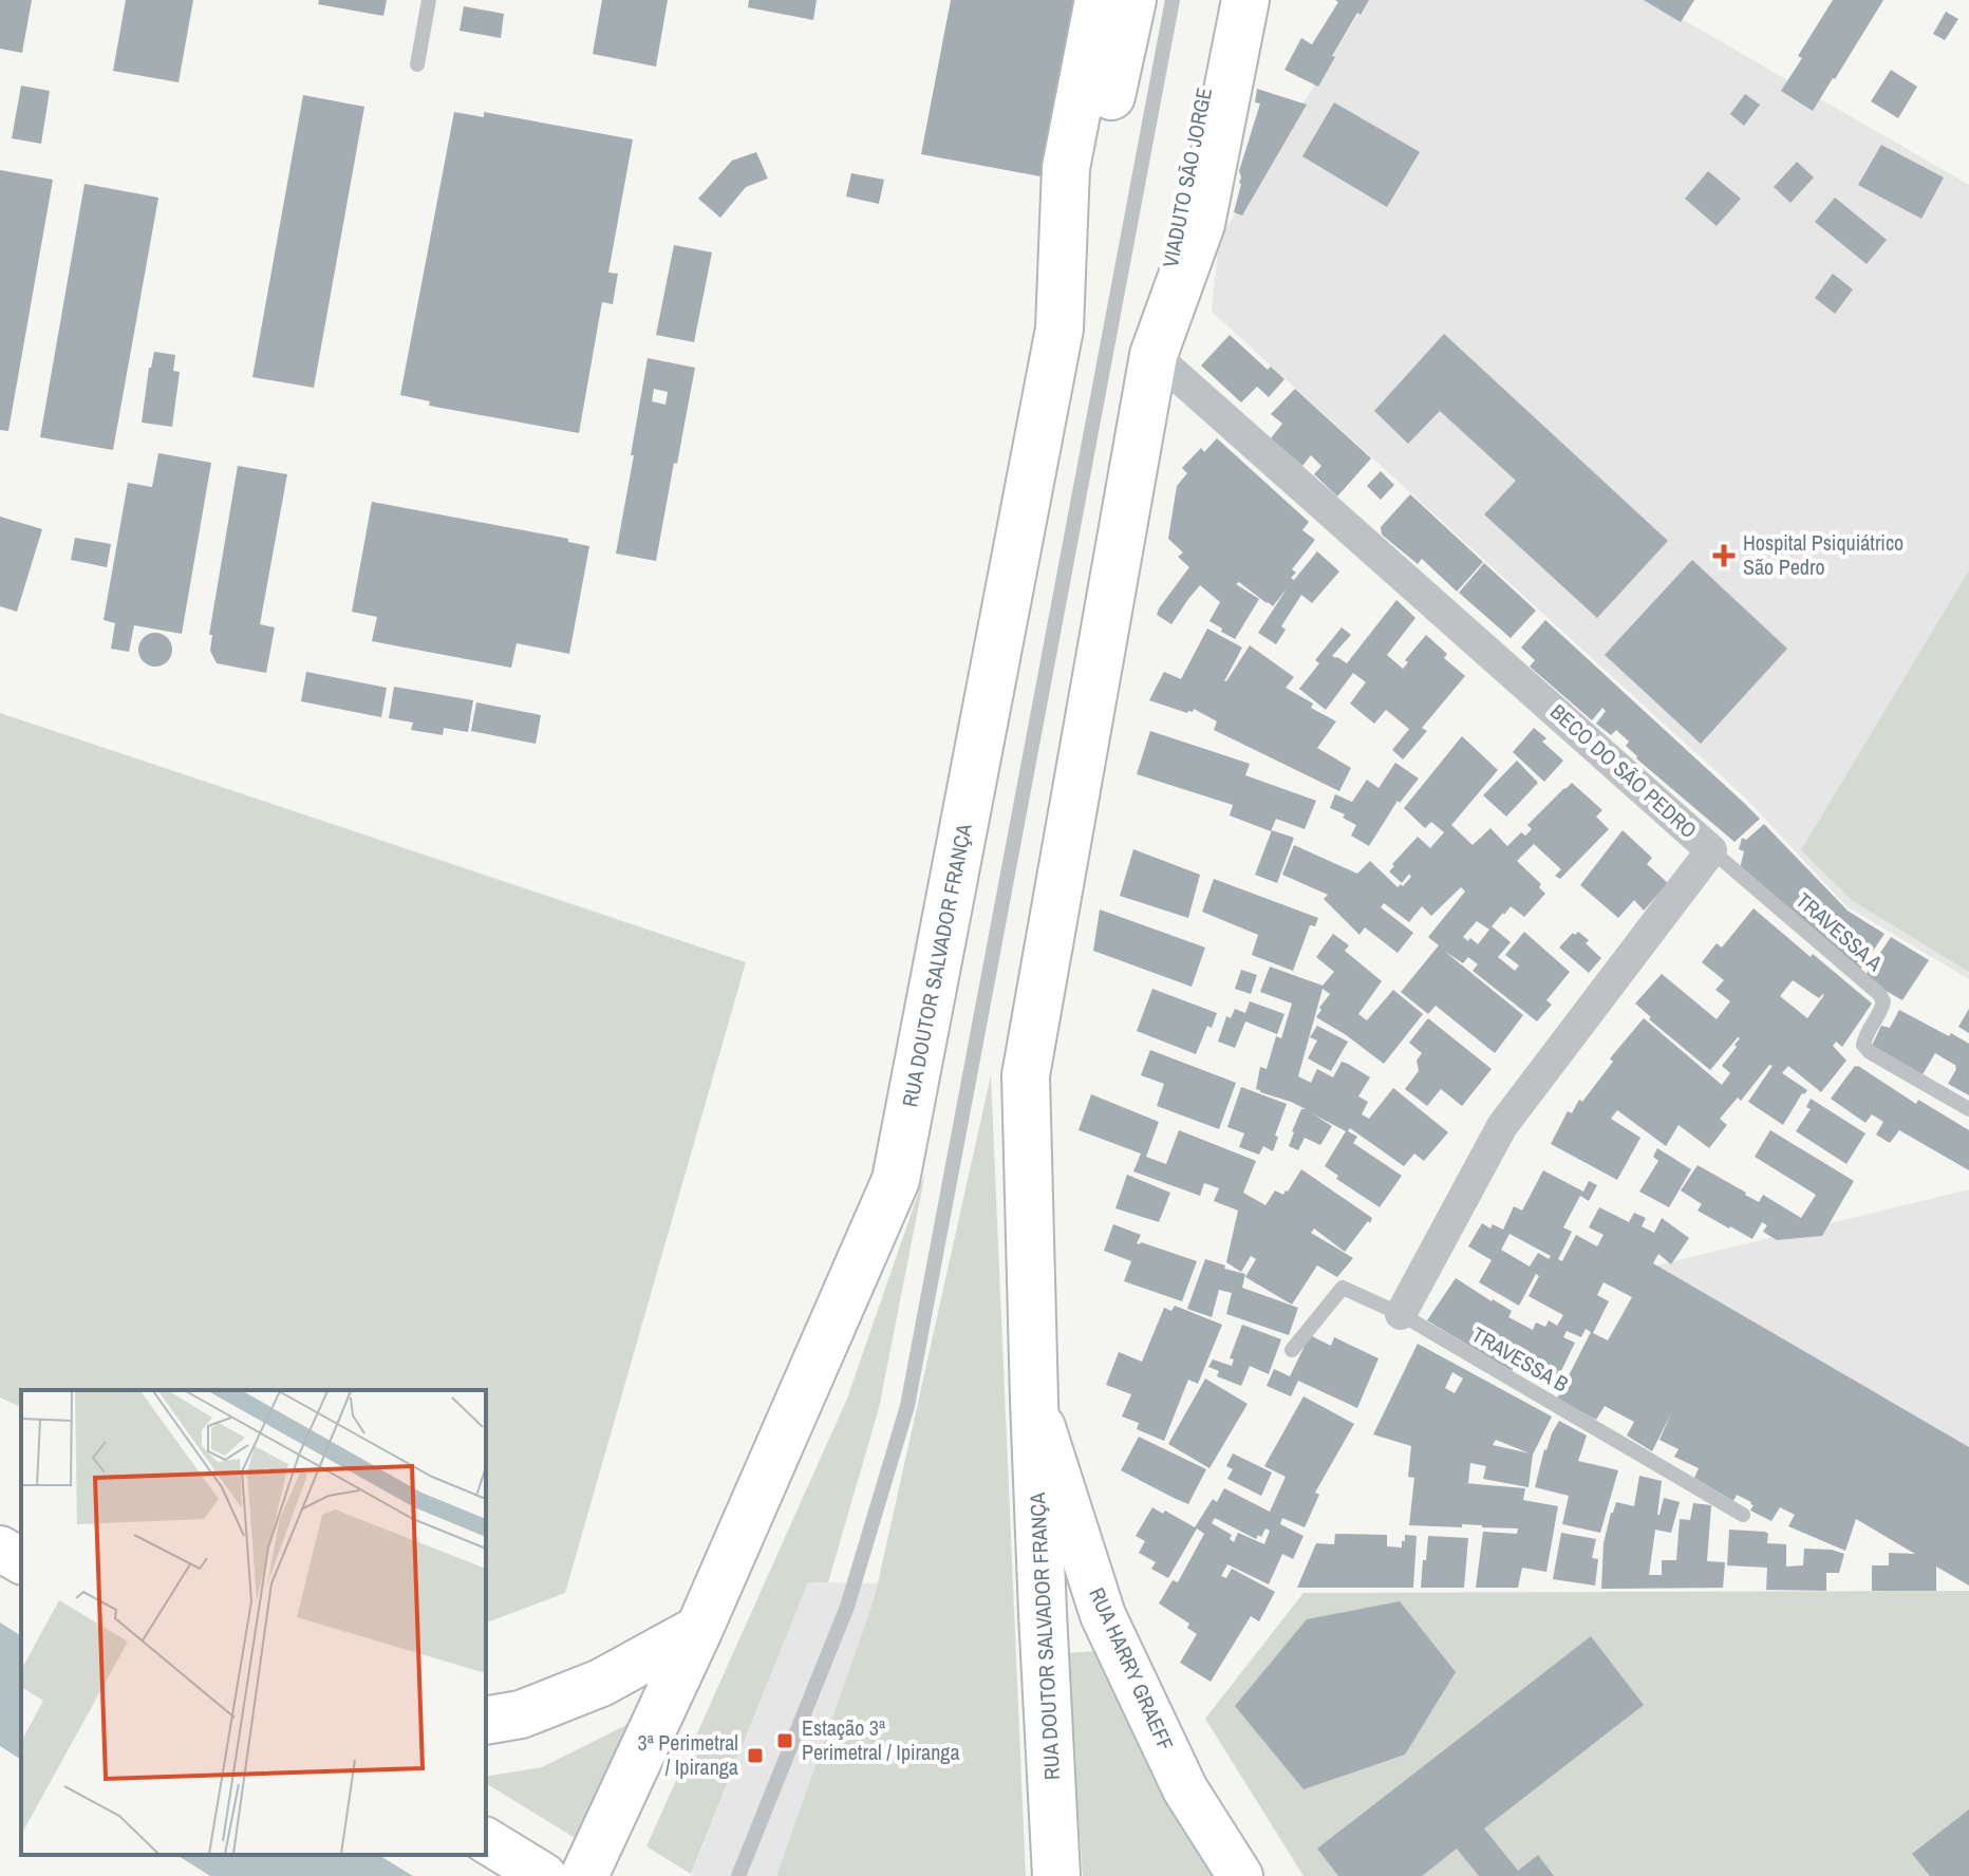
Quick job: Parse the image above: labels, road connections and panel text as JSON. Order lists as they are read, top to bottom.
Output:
{
  "streets": {
    "main road": ["VIADUTO SÃO JORGE", "RUA DOUTOR SALVADOR FRANÇA", "RUA HARRY GRAEFF"],
    "street": ["BECO DO SÃO PEDRO"],
    "lane": ["TRAVESSA A", "TRAVESSA B"]
  },
  "crossings": [
    ["VIADUTO SÃO JORGE", "BECO DO SÃO PEDRO"],
    ["VIADUTO SÃO JORGE", "RUA DOUTOR SALVADOR FRANÇA"],
    ["BECO DO SÃO PEDRO", "TRAVESSA A"],
    ["BECO DO SÃO PEDRO", "RUA DOUTOR SALVADOR FRANÇA"],
    ["BECO DO SÃO PEDRO", "TRAVESSA B"],
    ["RUA DOUTOR SALVADOR FRANÇA", "RUA HARRY GRAEFF"]
  ],
  "places": {
    "health": ["Hospital Psiquiátrico São Pedro"],
    "transit": ["Estação 3ª Perimetral / Ipiranga", "3ª Perimetral / Ipiranga"]
  }
}
